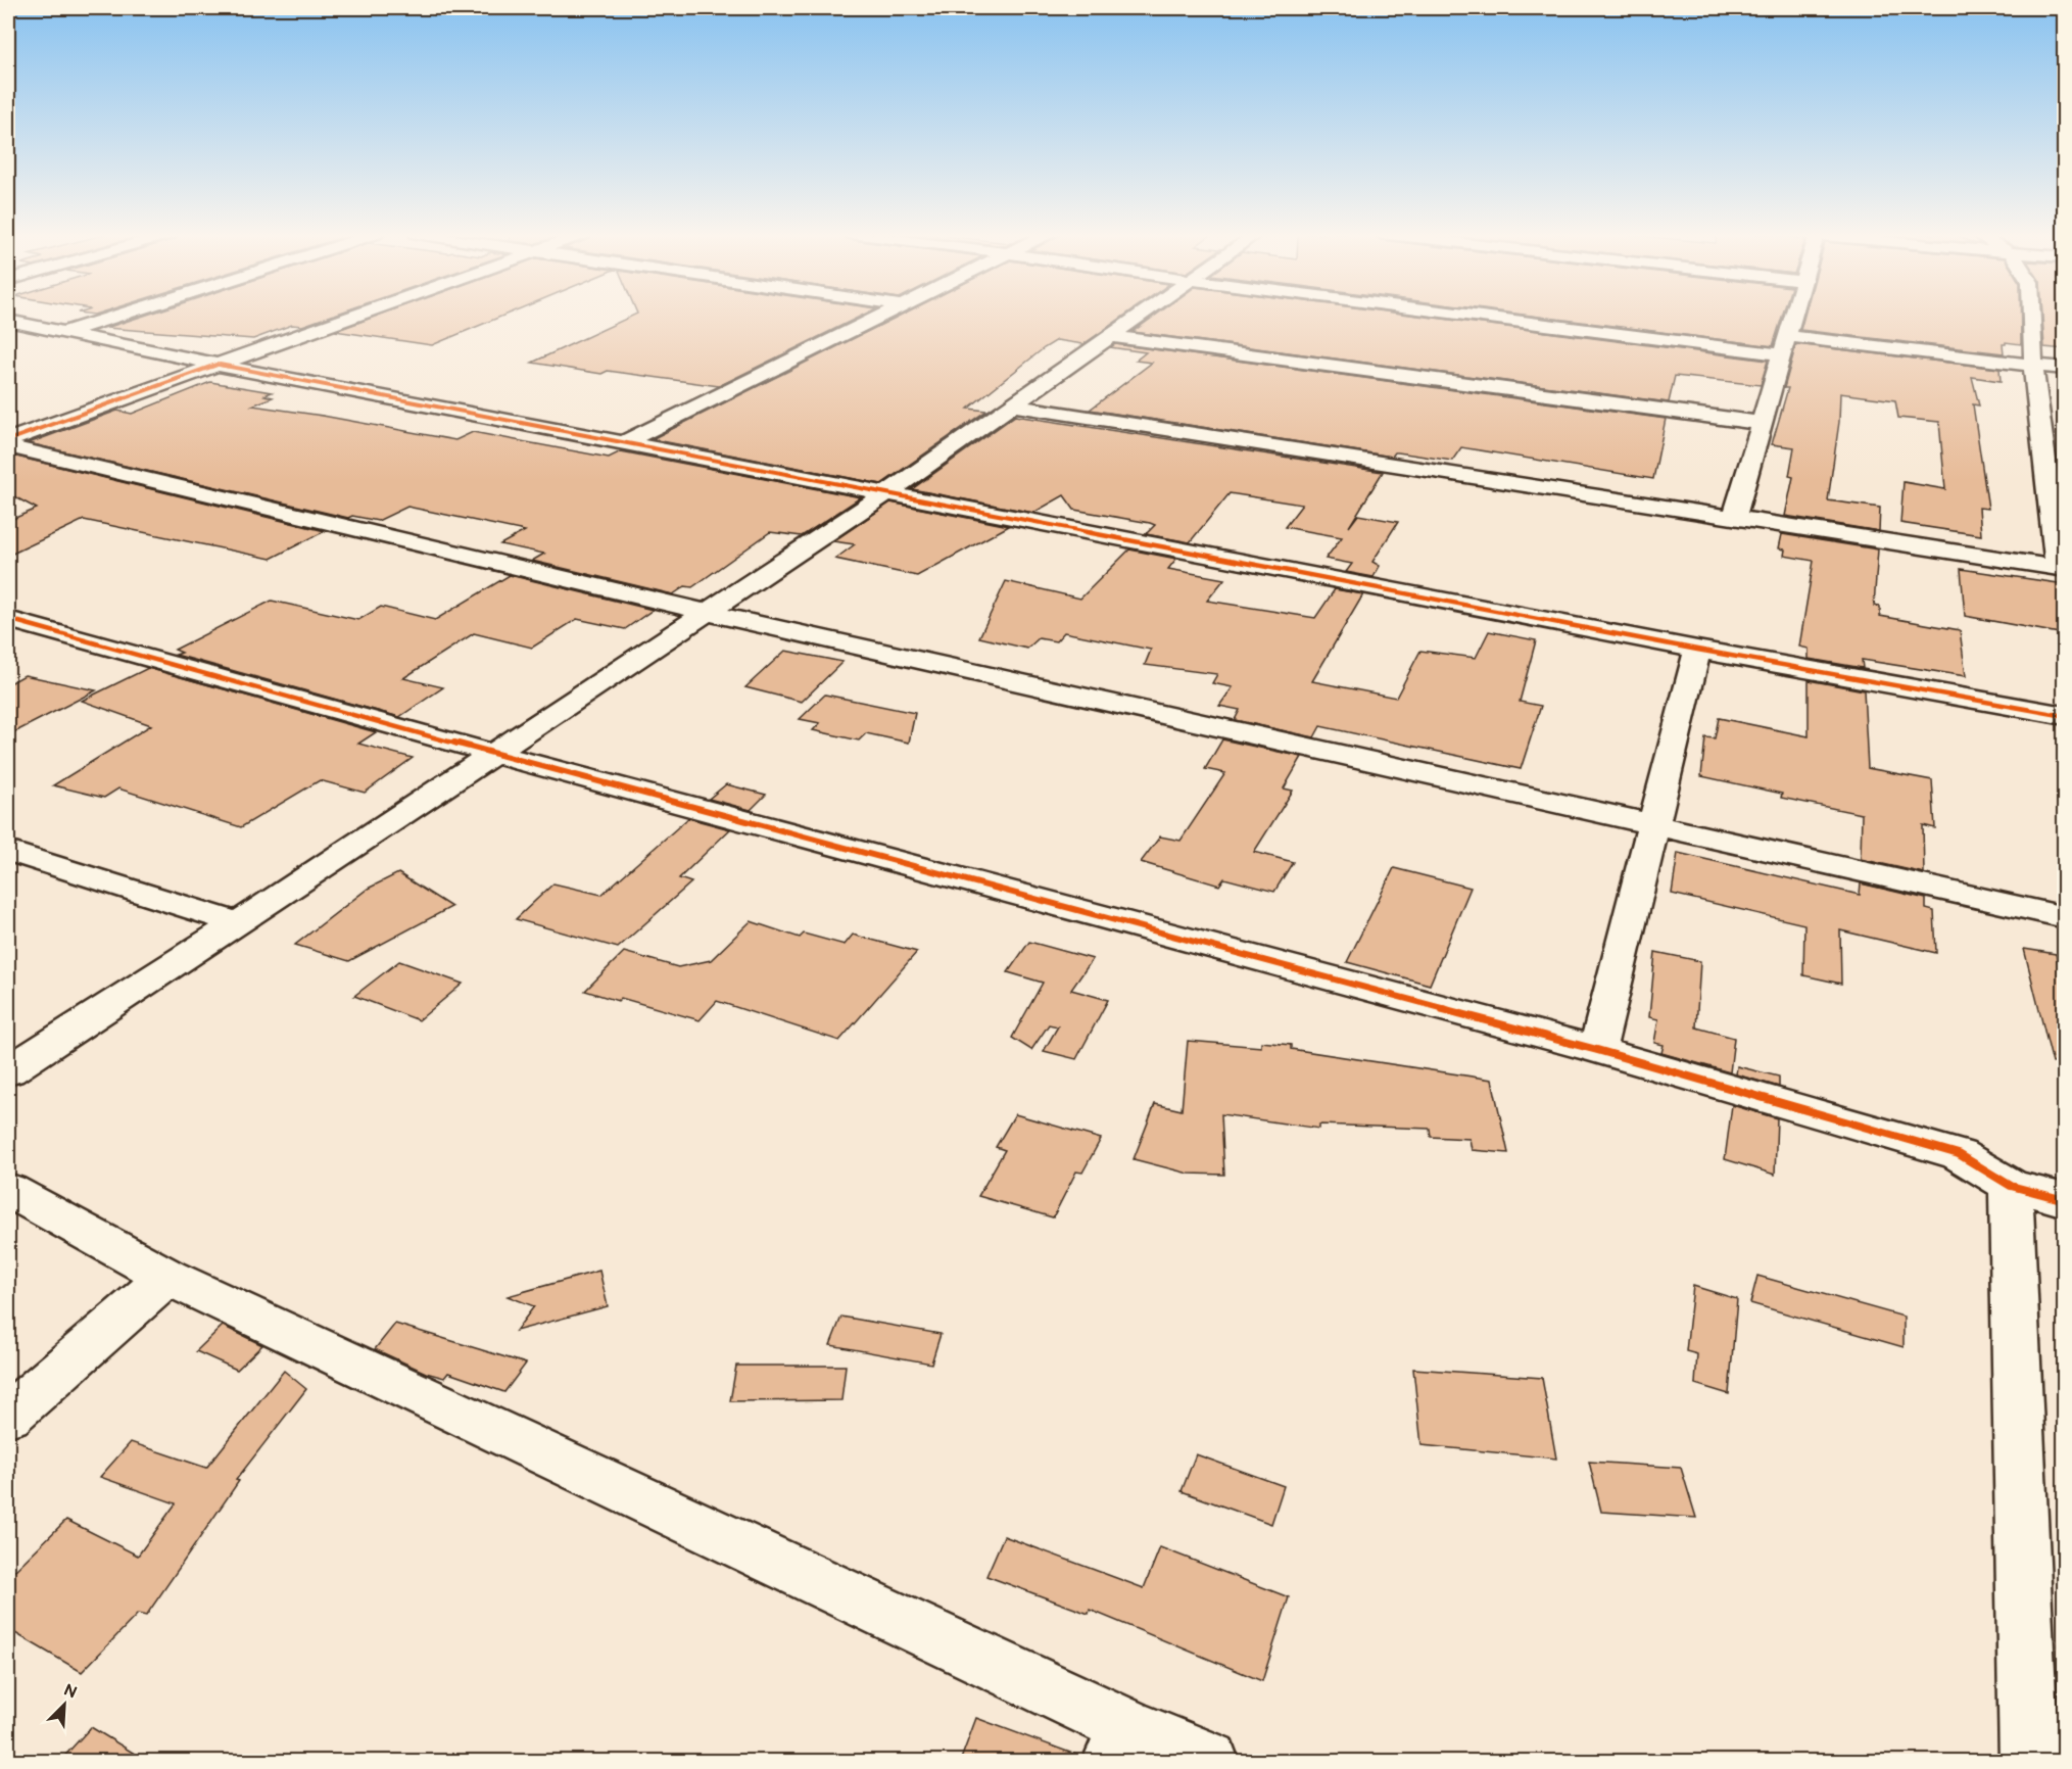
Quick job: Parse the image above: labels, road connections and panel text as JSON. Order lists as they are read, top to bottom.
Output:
{
  "north": "top right"
}
